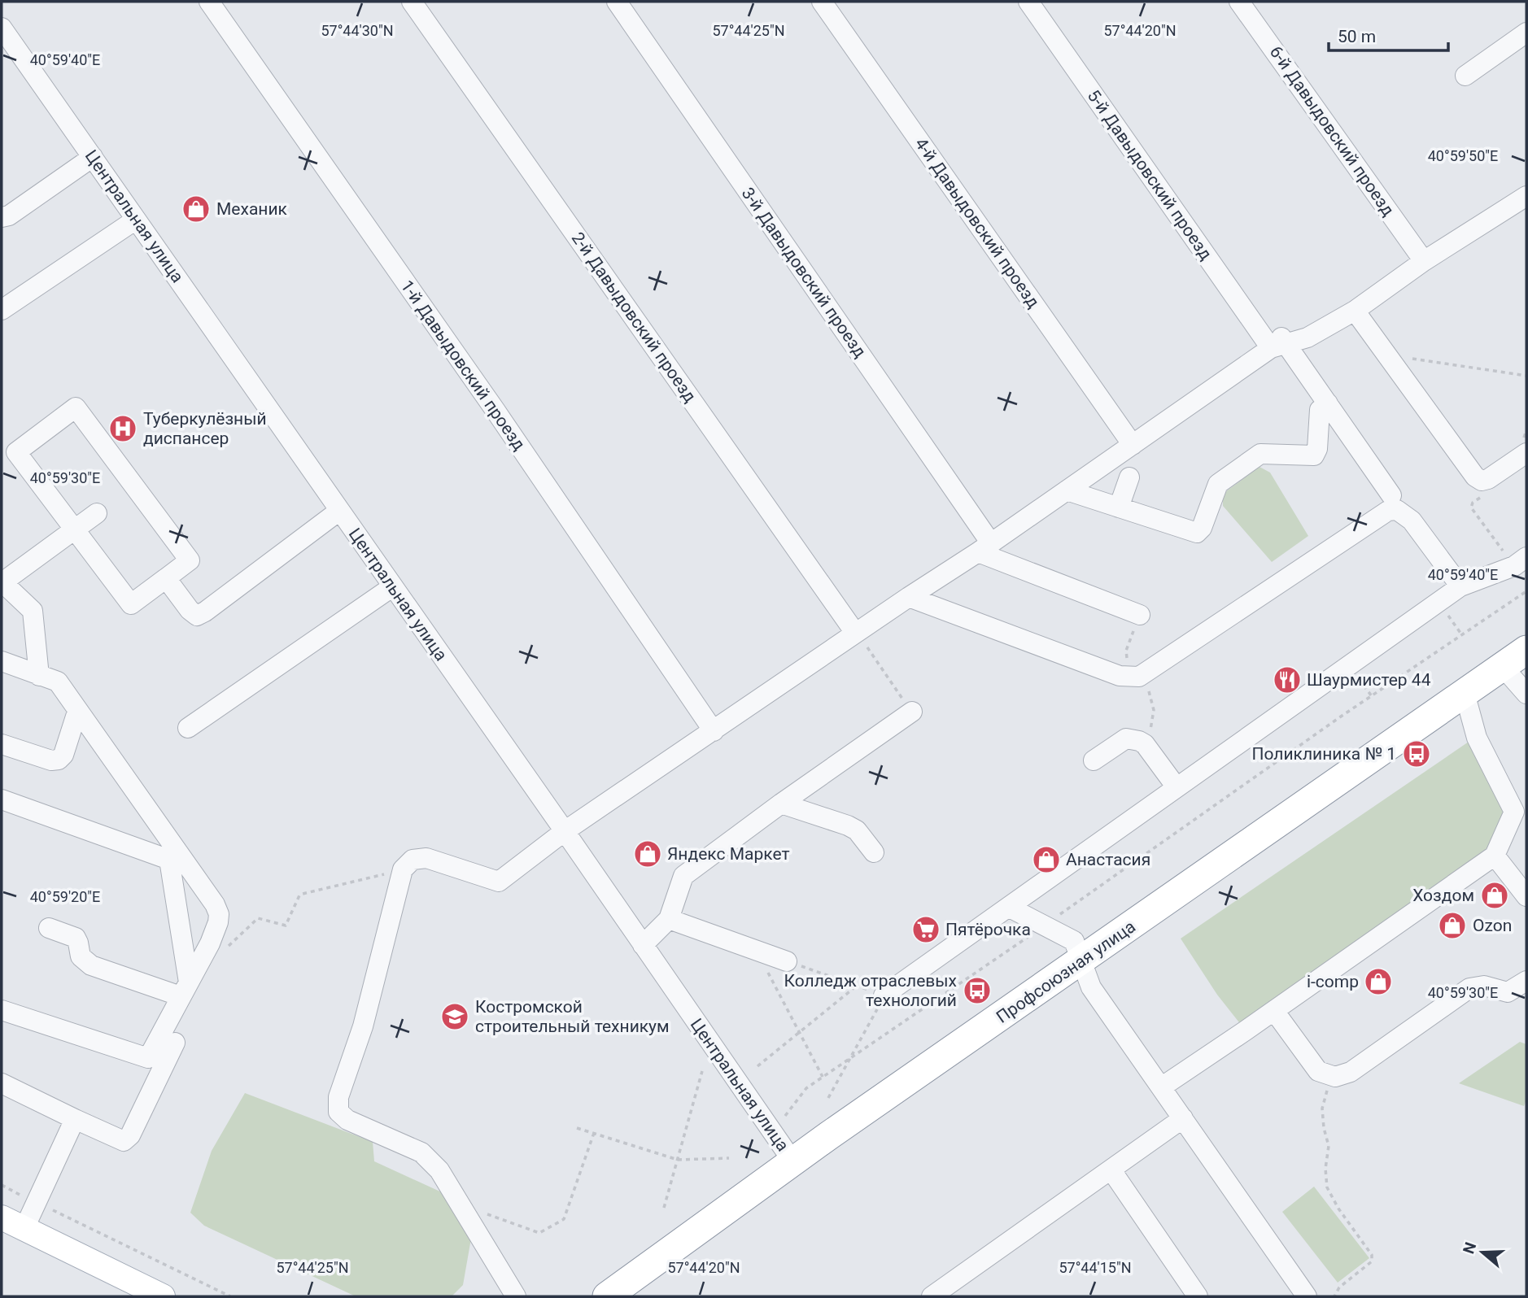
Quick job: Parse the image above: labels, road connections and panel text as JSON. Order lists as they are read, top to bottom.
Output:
{
  "streets": {
    "highway": ["Профсоюзная улица"],
    "street": [
      "6-й Давыдовский проезд",
      "5-й Давыдовский проезд",
      "Центральная улица",
      "4-й Давыдовский проезд",
      "3-й Давыдовский проезд",
      "2-й Давыдовский проезд",
      "1-й Давыдовский проезд"
    ]
  },
  "crossings": [
    ["Центральная улица", "Профсоюзная улица"]
  ],
  "places": {
    "shop": [
      "Механик",
      "Яндекс Маркет",
      "Анастасия",
      "Хоздом",
      "Ozon",
      "i-comp"
    ],
    "hospital": ["Туберкулёзный диспансер"],
    "restaurant": ["Шаурмистер 44"],
    "bus stop": ["Поликлиника № 1", "Колледж отраслевых технологий"],
    "supermarket": ["Пятёрочка"],
    "school or university": ["Костромской строительный техникум"]
  },
  "scale_bar": "50 m",
  "north": "left",
  "coordinates": [
    "57°44'30\"N",
    "57°44'25\"N",
    "57°44'20\"N",
    "40°59'40\"E",
    "40°59'50\"E",
    "40°59'30\"E",
    "40°59'20\"E",
    "57°44'15\"N"
  ]
}
